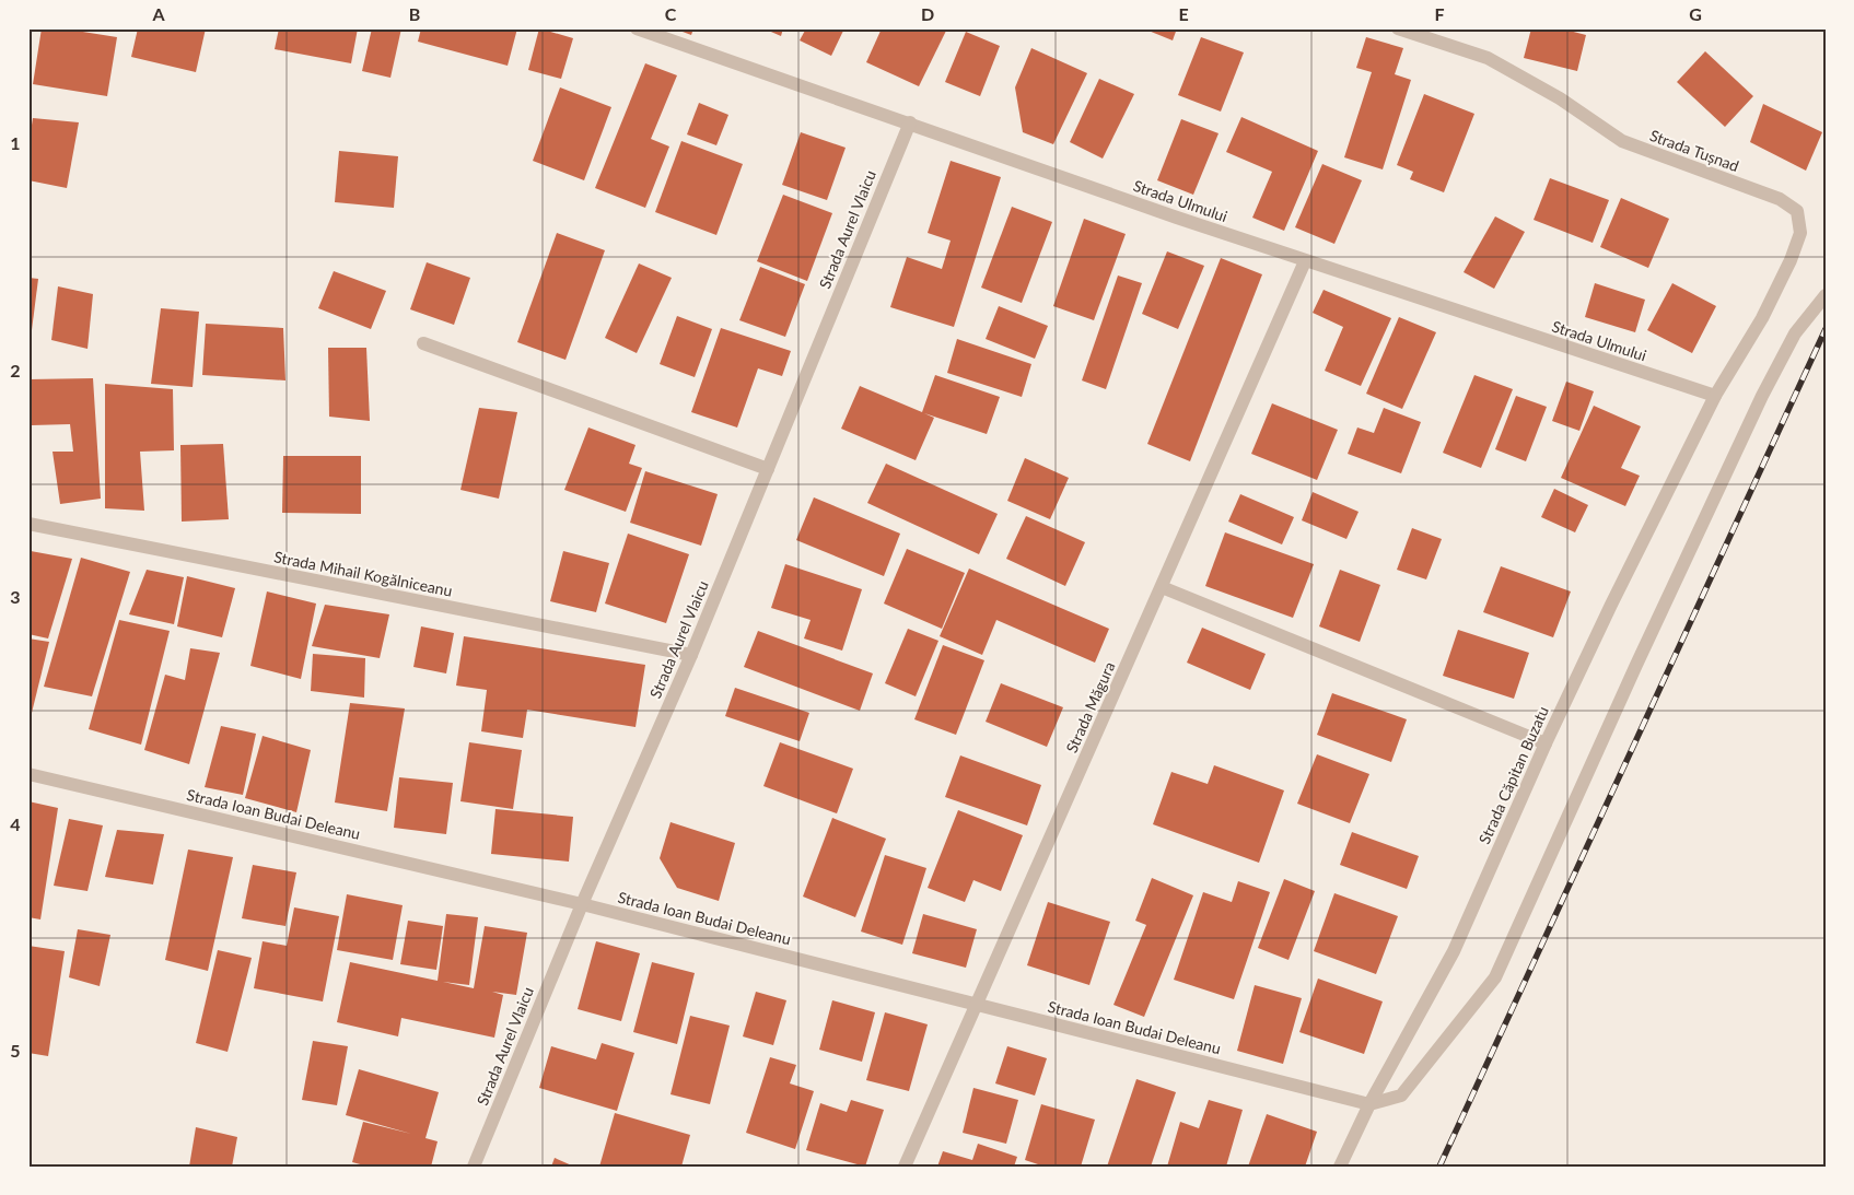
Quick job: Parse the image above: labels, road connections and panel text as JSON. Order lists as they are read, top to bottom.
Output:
{
  "streets": {
    "street": [
      "Strada Tușnad",
      "Strada Ulmului",
      "Strada Aurel Vlaicu",
      "Strada Mihail Kogălniceanu",
      "Strada Măgura",
      "Strada Căpitan Buzatu",
      "Strada Ioan Budai Deleanu"
    ]
  },
  "crossings": [
    ["Strada Tușnad", "Strada Ulmului"],
    ["Strada Tușnad", "Strada Căpitan Buzatu"],
    ["Strada Ulmului", "Strada Aurel Vlaicu"],
    ["Strada Ulmului", "Strada Măgura"],
    ["Strada Ulmului", "Strada Căpitan Buzatu"],
    ["Strada Aurel Vlaicu", "Strada Mihail Kogălniceanu"],
    ["Strada Aurel Vlaicu", "Strada Ioan Budai Deleanu"],
    ["Strada Măgura", "Strada Ioan Budai Deleanu"],
    ["Strada Căpitan Buzatu", "Strada Ioan Budai Deleanu"]
  ],
  "grid": {
    "columns": [
      "A",
      "B",
      "C",
      "D",
      "E",
      "F",
      "G"
    ],
    "rows": [
      "1",
      "2",
      "3",
      "4",
      "5"
    ]
  }
}
